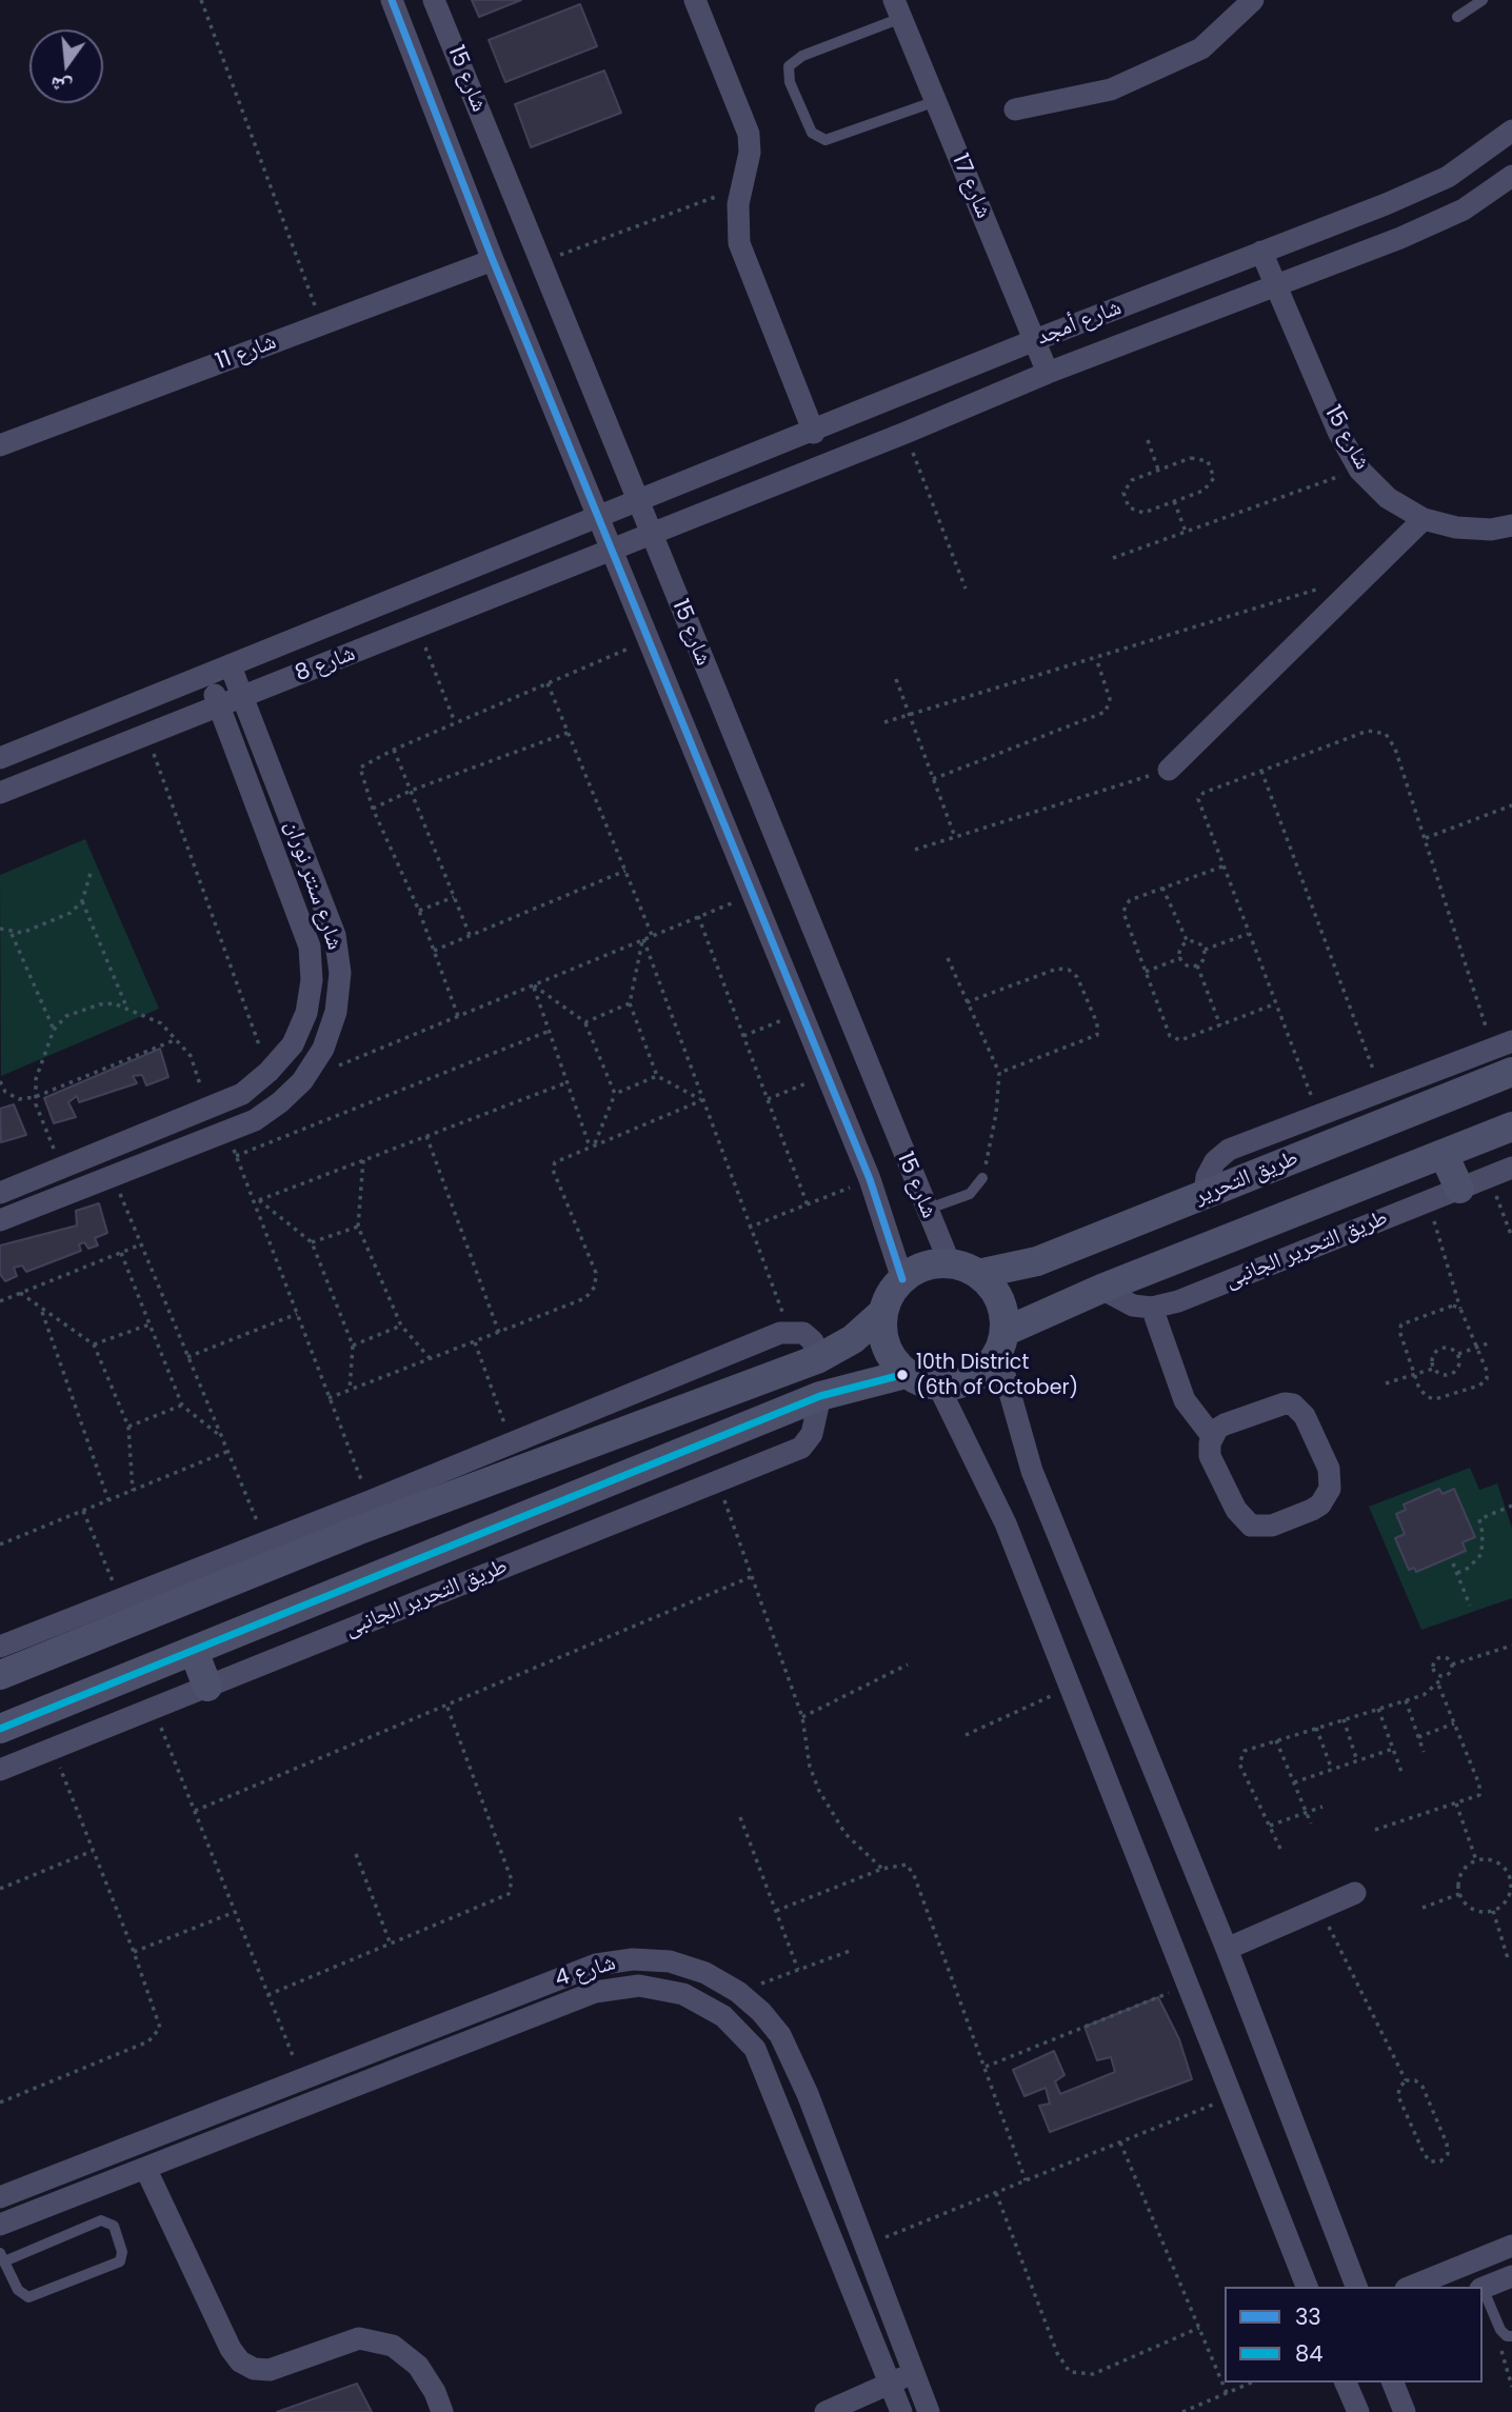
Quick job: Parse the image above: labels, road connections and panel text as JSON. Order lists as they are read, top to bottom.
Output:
{
  "streets": {
    "street": [
      "شارع 15",
      "شارع 17",
      "شارع أمجد",
      "شارع 11",
      "شارع 8",
      "شارع سنتر نوران",
      "طريق التحرير",
      "طريق التحرير الجانبى",
      "شارع 4"
    ]
  },
  "crossings": [
    ["شارع 15", "شارع أمجد"],
    ["شارع 15", "شارع 11"],
    ["شارع 15", "شارع 8"],
    ["شارع 15", "طريق التحرير"],
    ["شارع 17", "شارع أمجد"],
    ["شارع أمجد", "شارع 8"],
    ["شارع 8", "شارع سنتر نوران"]
  ],
  "places": ["10th District (6th of October)"],
  "lines": ["transit line 33", "transit line 84"],
  "legend": ["33", "84"],
  "north": "bottom"
}
